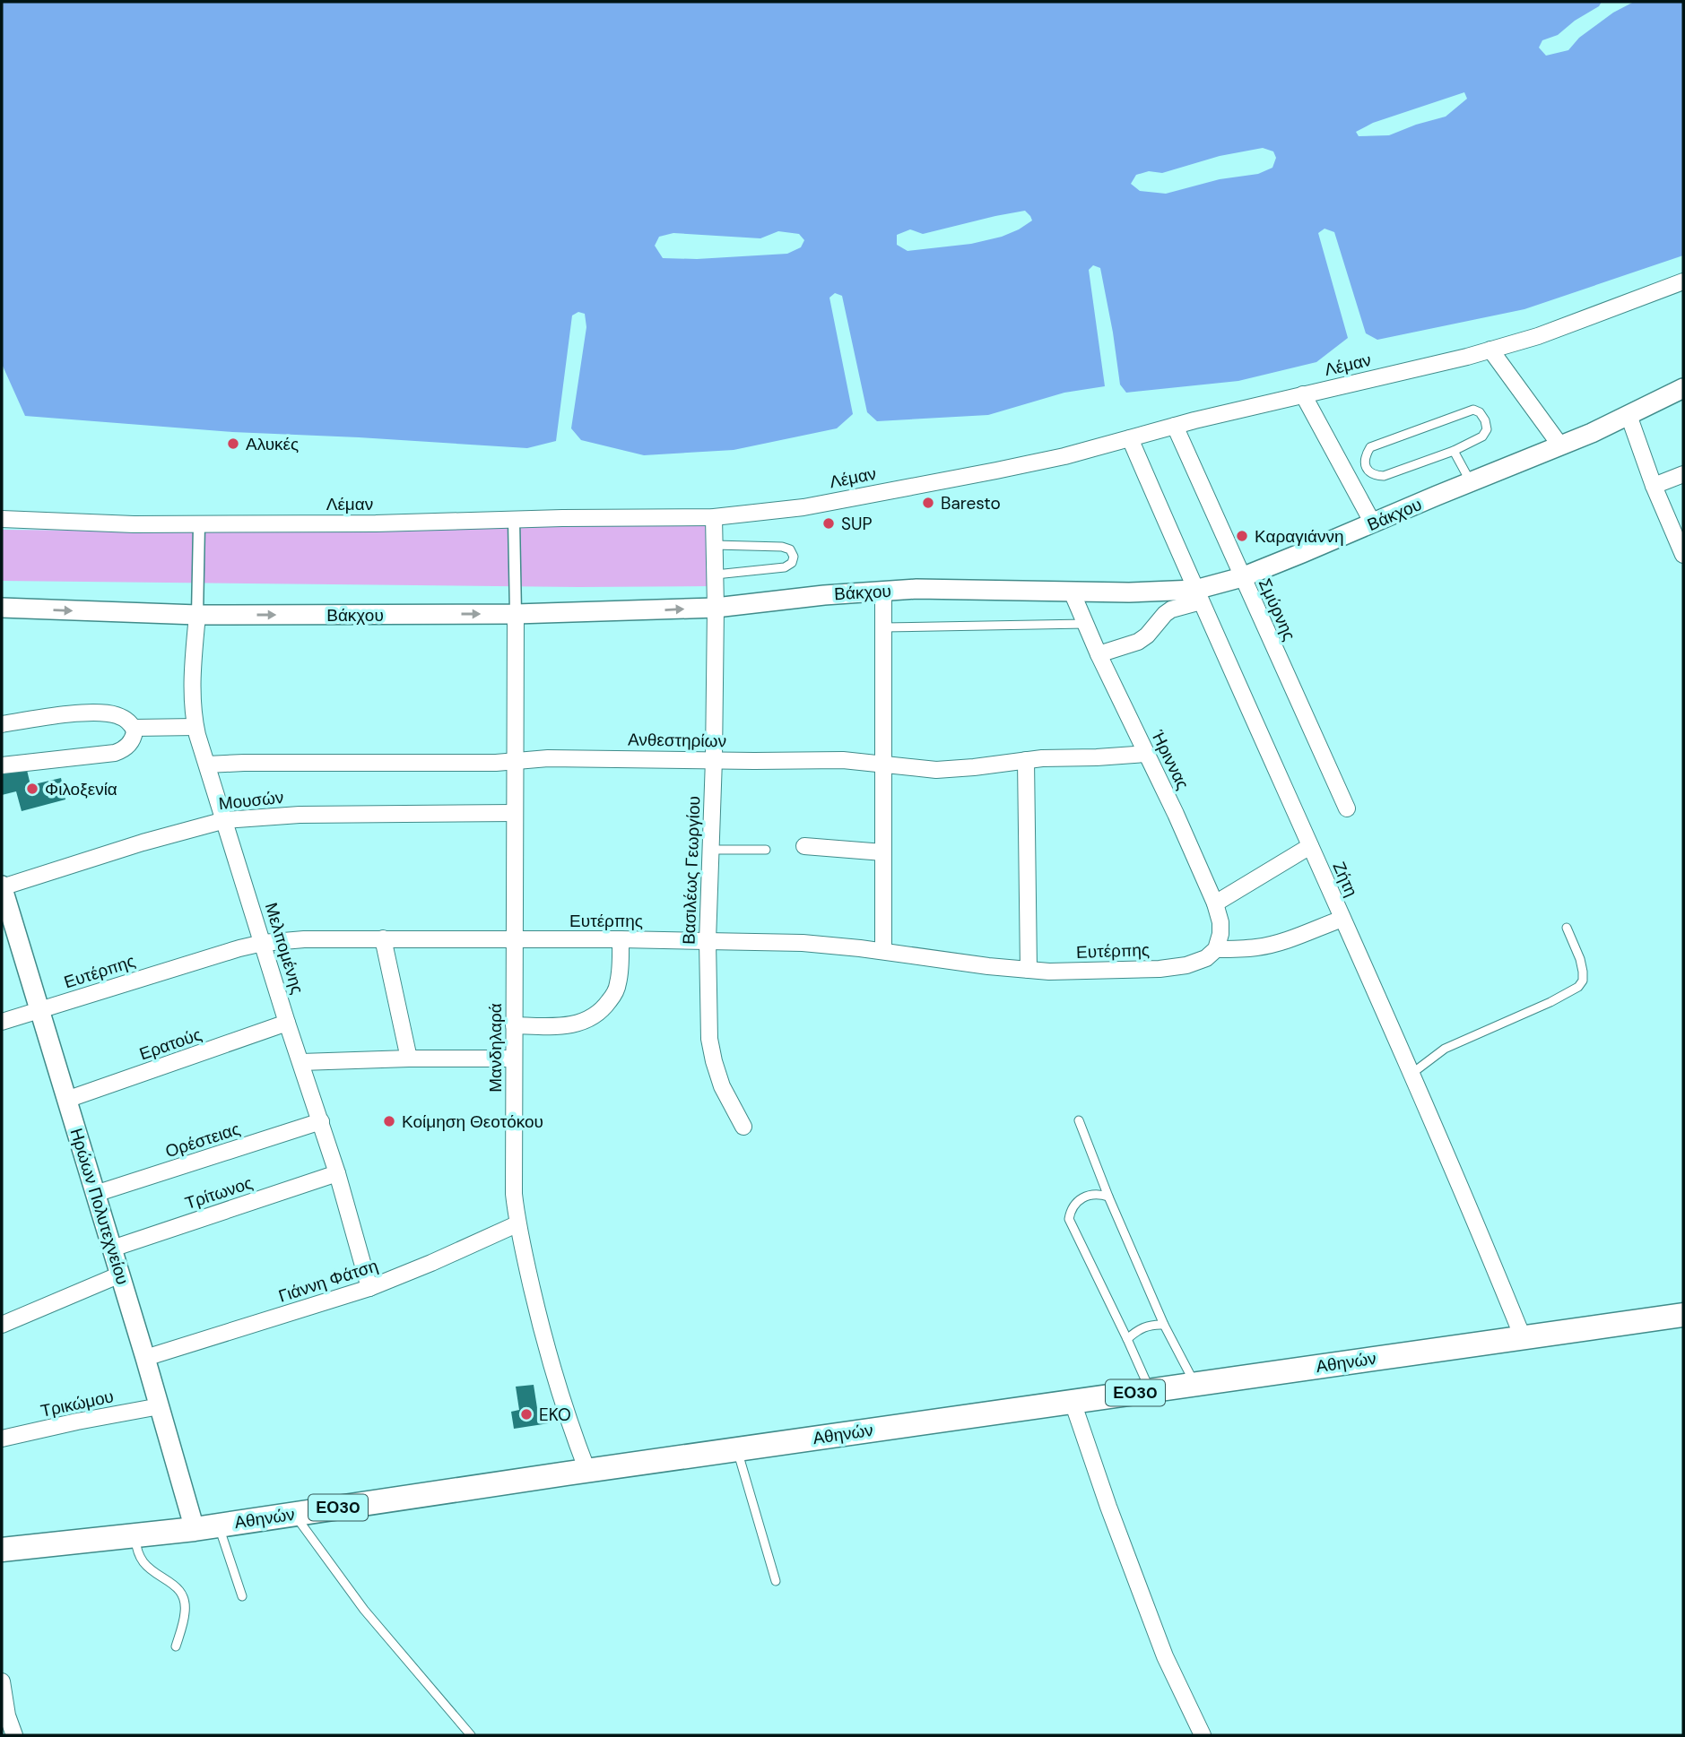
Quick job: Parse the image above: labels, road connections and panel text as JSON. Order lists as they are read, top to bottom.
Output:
{
  "streets": {
    "main road": ["Αθηνών", "ΕΟ30"],
    "street": [
      "Λέμαν",
      "Βάκχου",
      "Σμύρνης",
      "Ανθεστηρίων",
      "Ήριννας",
      "Μουσών",
      "Βασιλέως Γεωργίου",
      "Ζήτη",
      "Ευτέρπης",
      "Μελπομένης",
      "Ερατούς",
      "Μανδηλαρά",
      "Ορέστειας",
      "Τρίτωνος",
      "Ηρώων Πολυτεχνείου",
      "Γιάννη Φάτση",
      "Τρικώμου"
    ]
  },
  "crossings": [
    ["Λέμαν", "Σμύρνης"],
    ["Λέμαν", "Βασιλέως Γεωργίου"],
    ["Λέμαν", "Ζήτη"],
    ["Βάκχου", "Σμύρνης"],
    ["Βάκχου", "Ήριννας"],
    ["Βάκχου", "Βασιλέως Γεωργίου"],
    ["Βάκχου", "Ζήτη"],
    ["Βάκχου", "Μελπομένης"],
    ["Βάκχου", "Μανδηλαρά"],
    ["Ανθεστηρίων", "Ήριννας"],
    ["Ανθεστηρίων", "Βασιλέως Γεωργίου"],
    ["Ανθεστηρίων", "Μελπομένης"],
    ["Ανθεστηρίων", "Μανδηλαρά"],
    ["Ήριννας", "Ευτέρπης"],
    ["Μουσών", "Μελπομένης"],
    ["Μουσών", "Μανδηλαρά"],
    ["Μουσών", "Ηρώων Πολυτεχνείου"],
    ["Βασιλέως Γεωργίου", "Ευτέρπης"],
    ["Ζήτη", "Αθηνών"],
    ["Ευτέρπης", "Μελπομένης"],
    ["Ευτέρπης", "Μανδηλαρά"],
    ["Ευτέρπης", "Ηρώων Πολυτεχνείου"],
    ["Μελπομένης", "Ερατούς"],
    ["Μελπομένης", "Ορέστειας"],
    ["Μελπομένης", "Τρίτωνος"],
    ["Μελπομένης", "Γιάννη Φάτση"],
    ["Ερατούς", "Ηρώων Πολυτεχνείου"],
    ["Μανδηλαρά", "Γιάννη Φάτση"],
    ["Μανδηλαρά", "Αθηνών"],
    ["Ορέστειας", "Ηρώων Πολυτεχνείου"],
    ["Τρίτωνος", "Ηρώων Πολυτεχνείου"],
    ["Ηρώων Πολυτεχνείου", "Γιάννη Φάτση"],
    ["Ηρώων Πολυτεχνείου", "Αθηνών"],
    ["Ηρώων Πολυτεχνείου", "Τρικώμου"]
  ],
  "one_way": ["Βάκχου"],
  "places": [
    "Αλυκές",
    "Baresto",
    "SUP",
    "Καραγιάννη",
    "Φιλοξενία",
    "Κοίμηση Θεοτόκου",
    "EKO"
  ]
}
